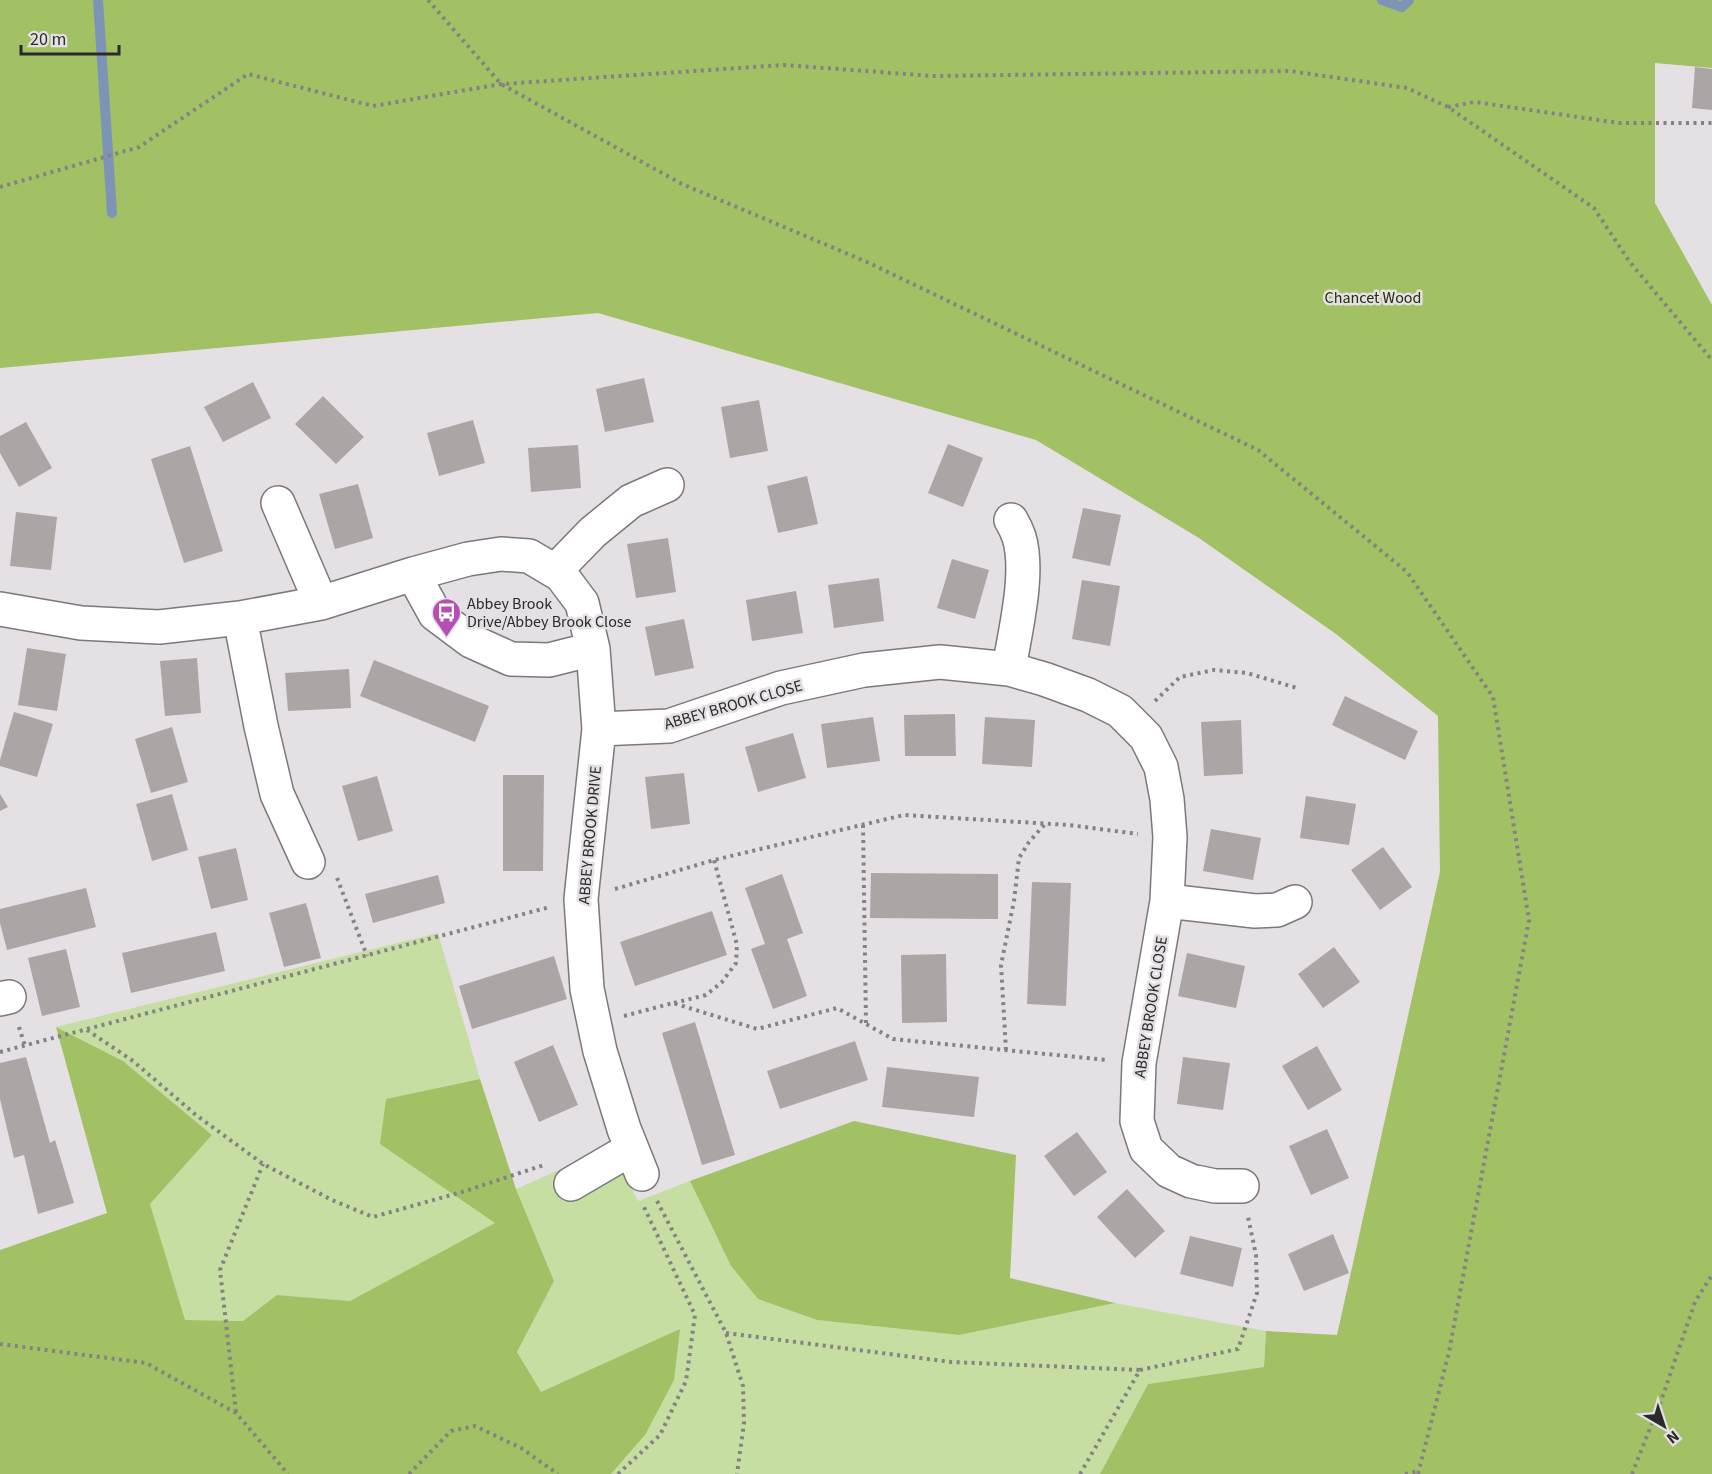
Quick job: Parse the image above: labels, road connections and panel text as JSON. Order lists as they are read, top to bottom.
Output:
{
  "streets": {
    "street": ["ABBEY BROOK CLOSE", "ABBEY BROOK DRIVE"]
  },
  "crossings": [
    ["ABBEY BROOK CLOSE", "ABBEY BROOK DRIVE"]
  ],
  "parks": ["Chancet Wood"],
  "places": {
    "bus stop": ["Abbey Brook Drive/Abbey Brook Close"]
  },
  "scale_bar": "20 m",
  "north": "bottom right"
}
